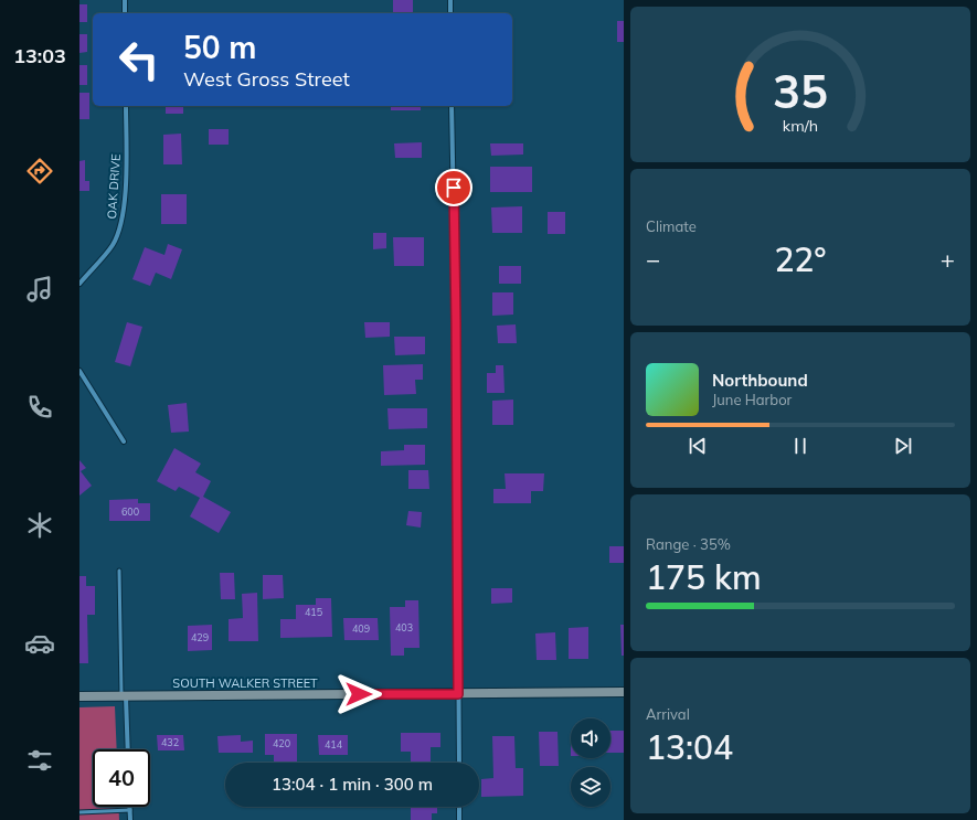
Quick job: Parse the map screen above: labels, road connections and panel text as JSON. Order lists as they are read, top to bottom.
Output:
{
  "streets": {
    "street": ["OAK DRIVE", "SOUTH WALKER STREET"]
  },
  "house_numbers": [
    "600",
    "415",
    "403",
    "409",
    "429",
    "432",
    "420",
    "414"
  ],
  "page": {
    "tabs": "13:03",
    "turn": ["50 m", "West Gross Street"],
    "tile": [
      "Climate",
      ["Range · 35%", "175 km"],
      ["Arrival", "13:04"]
    ],
    "heat": ["−", "22°", "+"],
    "song": ["Northbound", "June Harbor"],
    "limit": "40",
    "trip": "13:04 · 1 min · 300 m",
    "gauge": ["35", "km/h"]
  }
}
